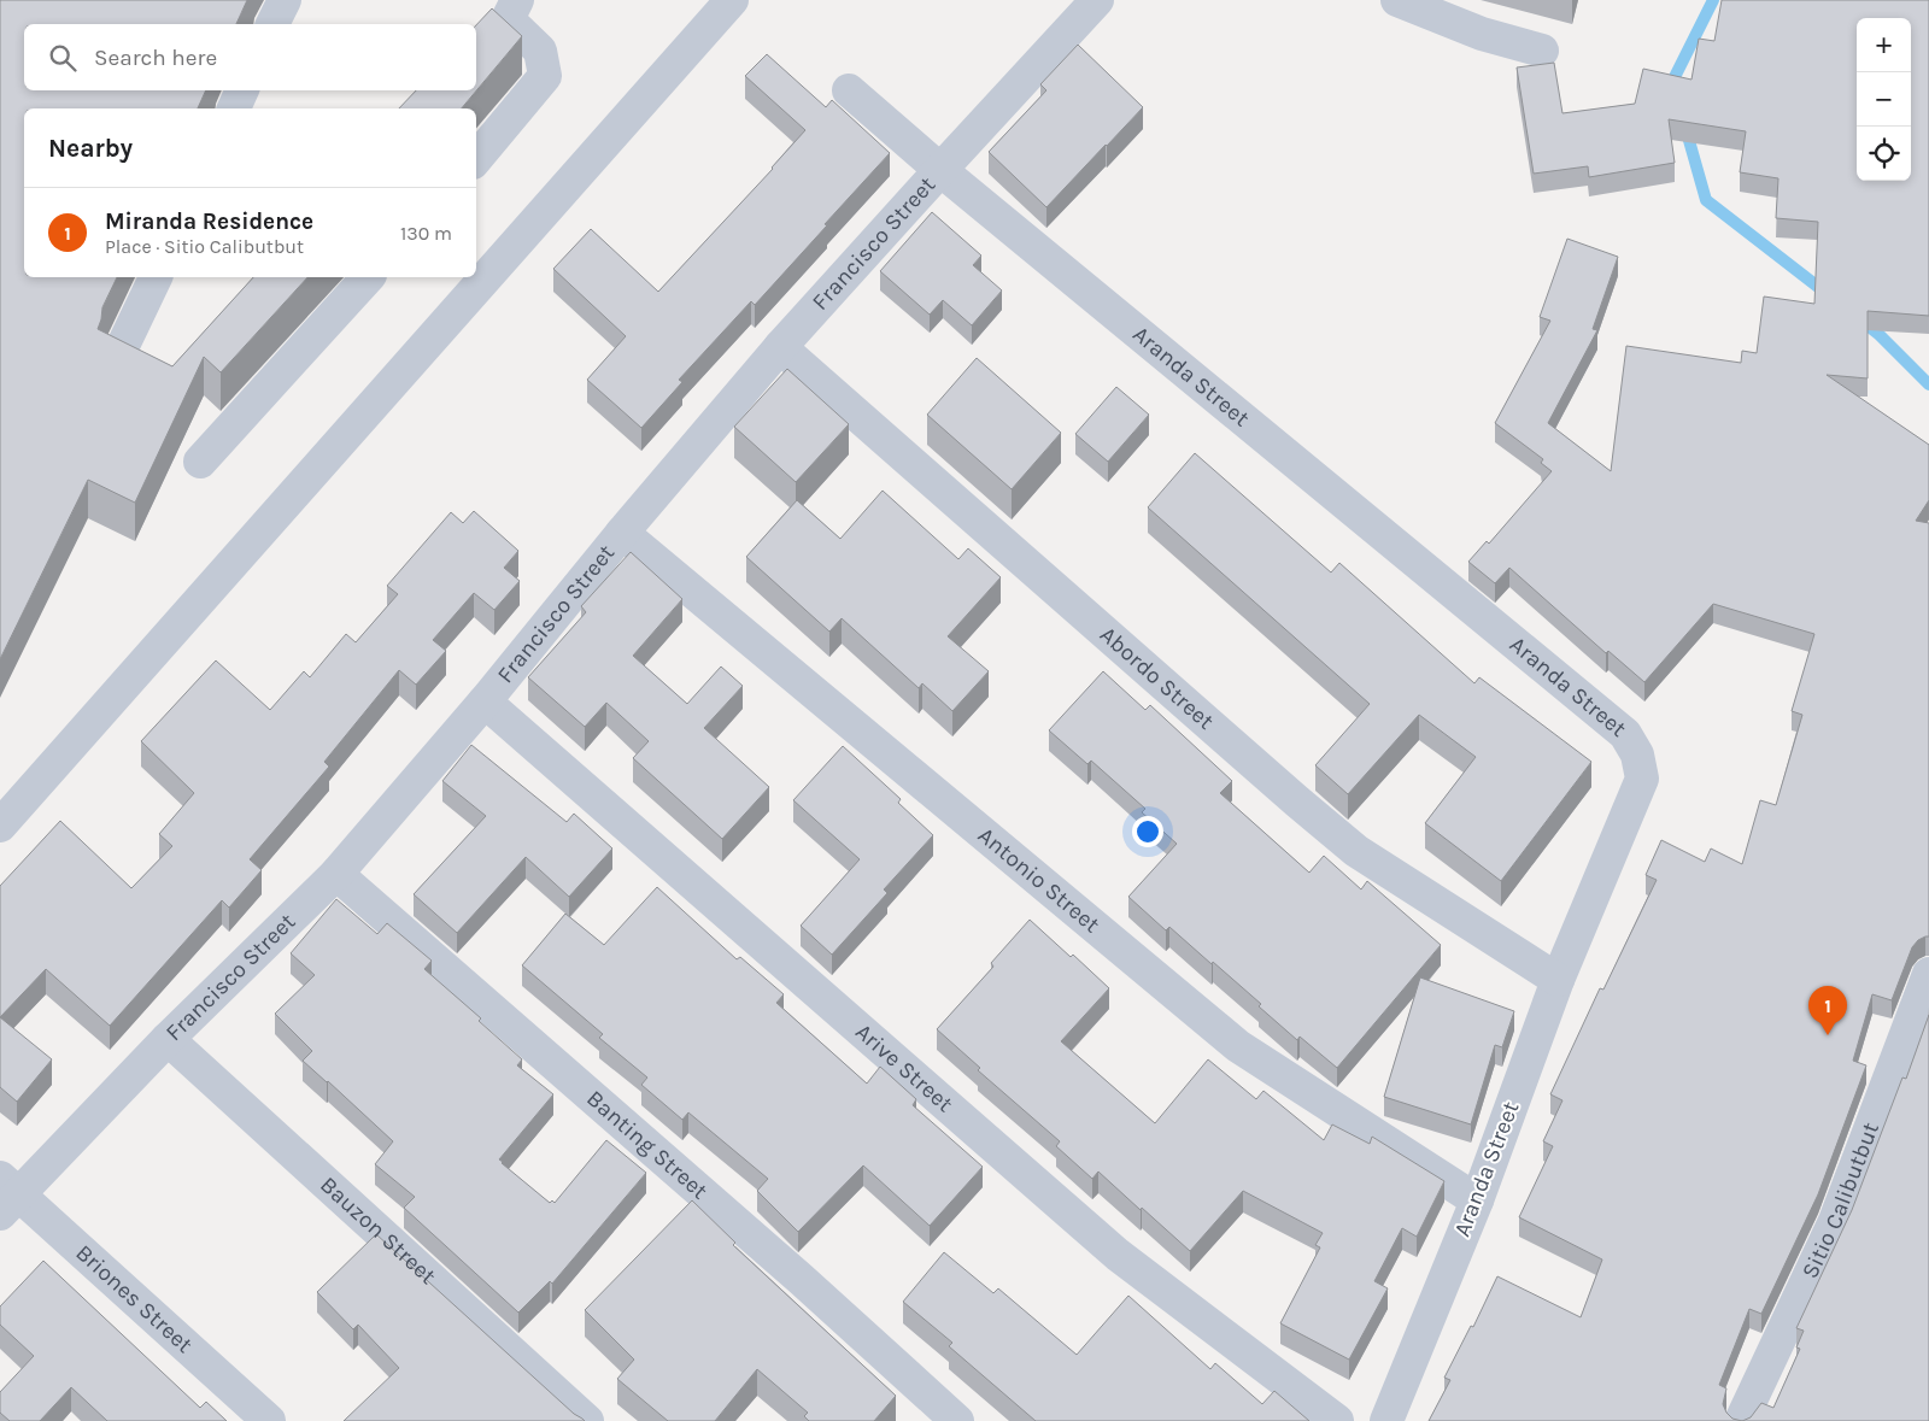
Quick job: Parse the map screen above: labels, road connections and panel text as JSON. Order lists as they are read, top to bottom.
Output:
{
  "streets": {
    "street": [
      "Francisco Street",
      "Aranda Street",
      "Abordo Street",
      "Antonio Street",
      "Arive Street",
      "Banting Street",
      "Sitio Calibutbut",
      "Bauzon Street",
      "Briones Street"
    ]
  },
  "crossings": [
    ["Francisco Street", "Aranda Street"],
    ["Francisco Street", "Abordo Street"],
    ["Francisco Street", "Antonio Street"],
    ["Francisco Street", "Arive Street"],
    ["Francisco Street", "Banting Street"],
    ["Francisco Street", "Bauzon Street"],
    ["Francisco Street", "Briones Street"],
    ["Aranda Street", "Abordo Street"],
    ["Aranda Street", "Antonio Street"]
  ],
  "page": {
    "map_buttons": ["+", "−"],
    "search": "Search here",
    "heading": "Nearby",
    "list": [
      {
        "mark": "1",
        "name": "Miranda Residence",
        "note": "Place · Sitio Calibutbut",
        "value": "130 m"
      }
    ],
    "pins": "1"
  }
}
